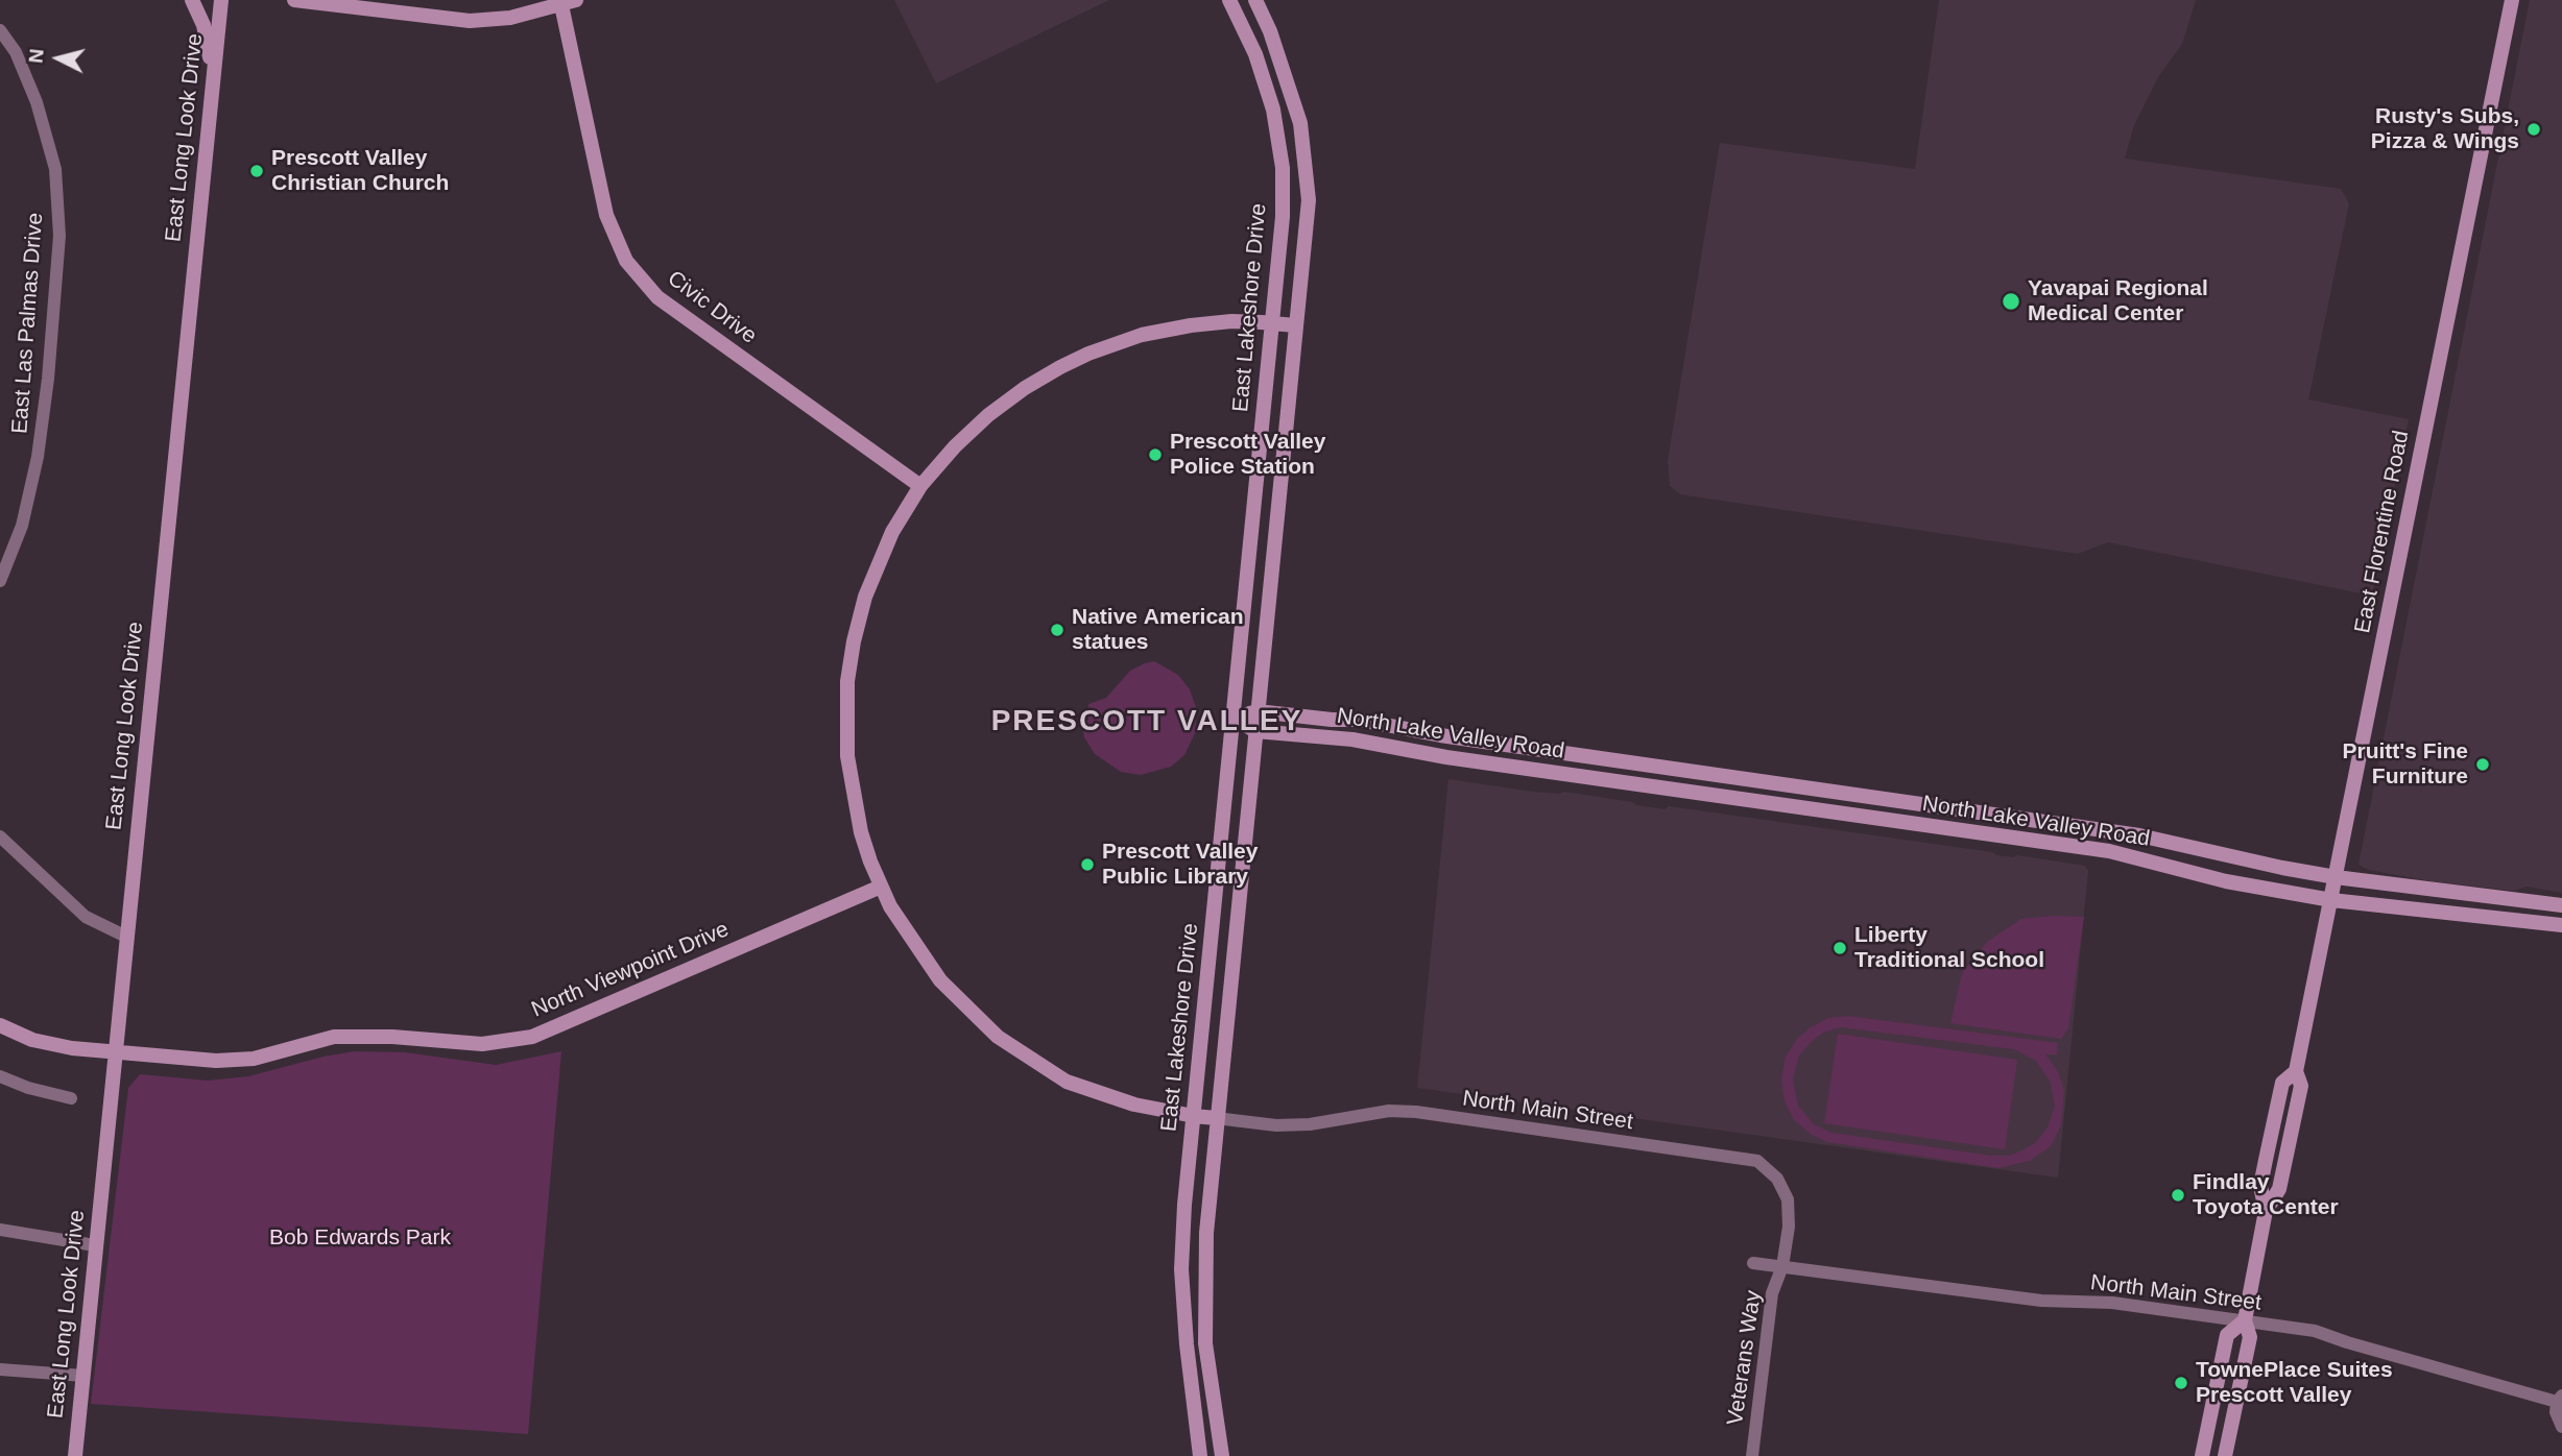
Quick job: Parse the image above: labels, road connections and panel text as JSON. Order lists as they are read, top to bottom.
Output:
{
  "streets": {
    "street": [
      "East Long Look Drive",
      "Civic Drive",
      "East Lakeshore Drive",
      "East Las Palmas Drive",
      "East Florentine Road",
      "North Lake Valley Road",
      "North Viewpoint Drive",
      "North Main Street",
      "Veterans Way"
    ]
  },
  "crossings": [
    ["East Long Look Drive", "North Viewpoint Drive"],
    ["East Lakeshore Drive", "North Lake Valley Road"],
    ["East Lakeshore Drive", "North Main Street"],
    ["East Florentine Road", "North Lake Valley Road"],
    ["East Florentine Road", "North Main Street"],
    ["North Main Street", "Veterans Way"]
  ],
  "districts": ["PRESCOTT VALLEY"],
  "parks": ["Bob Edwards Park"],
  "places": [
    "Rusty's Subs, Pizza & Wings",
    "Prescott Valley Christian Church",
    "Yavapai Regional Medical Center",
    "Prescott Valley Police Station",
    "Native American statues",
    "Pruitt's Fine Furniture",
    "Prescott Valley Public Library",
    "Liberty Traditional School",
    "Findlay Toyota Center",
    "TownePlace Suites Prescott Valley"
  ],
  "north": "left"
}
